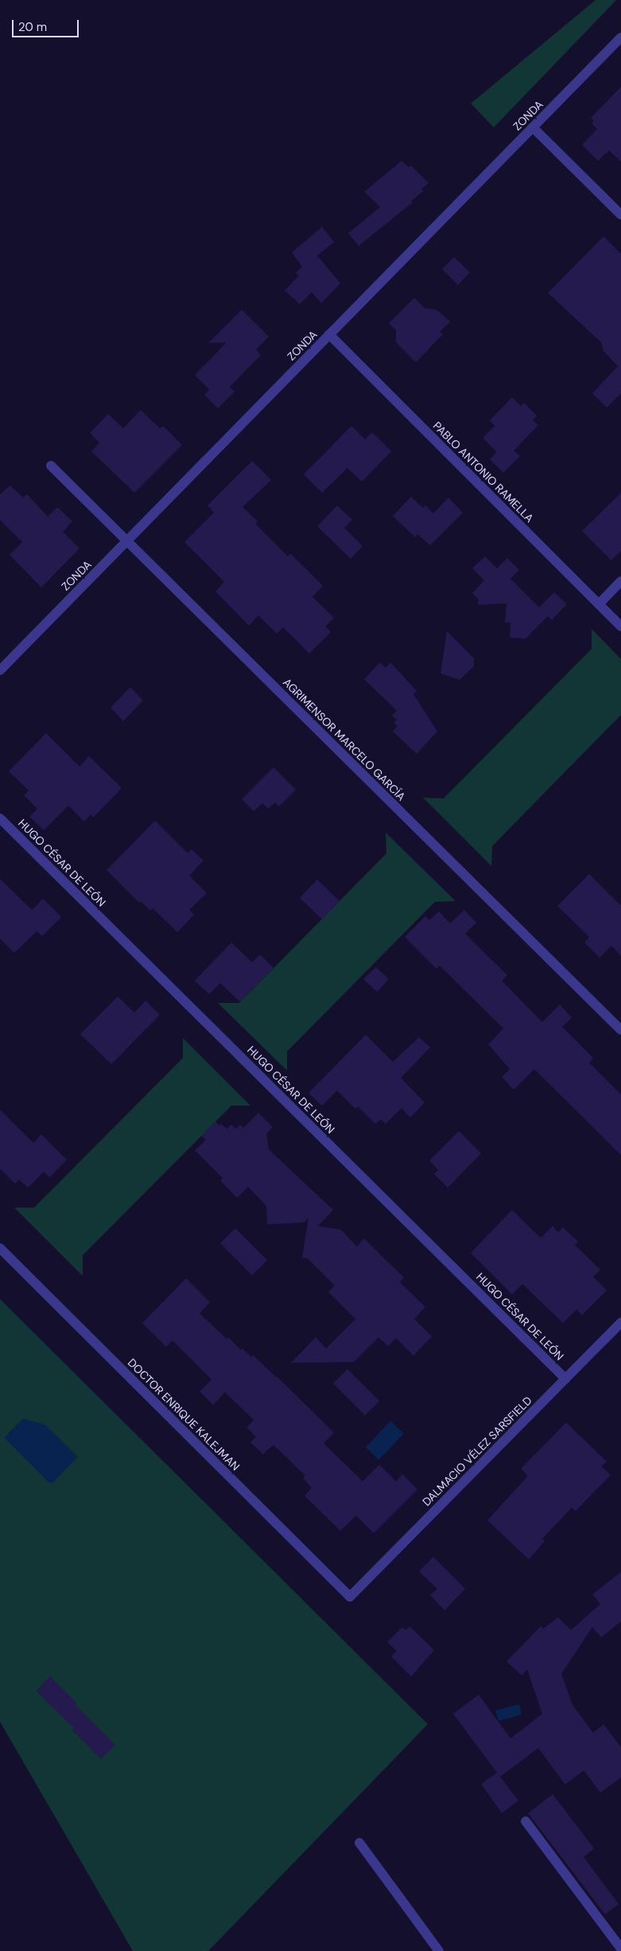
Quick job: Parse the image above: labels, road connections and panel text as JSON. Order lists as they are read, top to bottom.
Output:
{
  "streets": {
    "street": [
      "ZONDA",
      "PABLO ANTONIO RAMELLA",
      "AGRIMENSOR MARCELO GARCÍA",
      "HUGO CÉSAR DE LEÓN",
      "DOCTOR ENRIQUE KALEJMAN",
      "DALMACIO VÉLEZ SARSFIELD"
    ]
  },
  "crossings": [
    ["ZONDA", "PABLO ANTONIO RAMELLA"],
    ["ZONDA", "AGRIMENSOR MARCELO GARCÍA"],
    ["HUGO CÉSAR DE LEÓN", "DALMACIO VÉLEZ SARSFIELD"],
    ["DOCTOR ENRIQUE KALEJMAN", "DALMACIO VÉLEZ SARSFIELD"]
  ],
  "scale_bar": "20 m"
}
